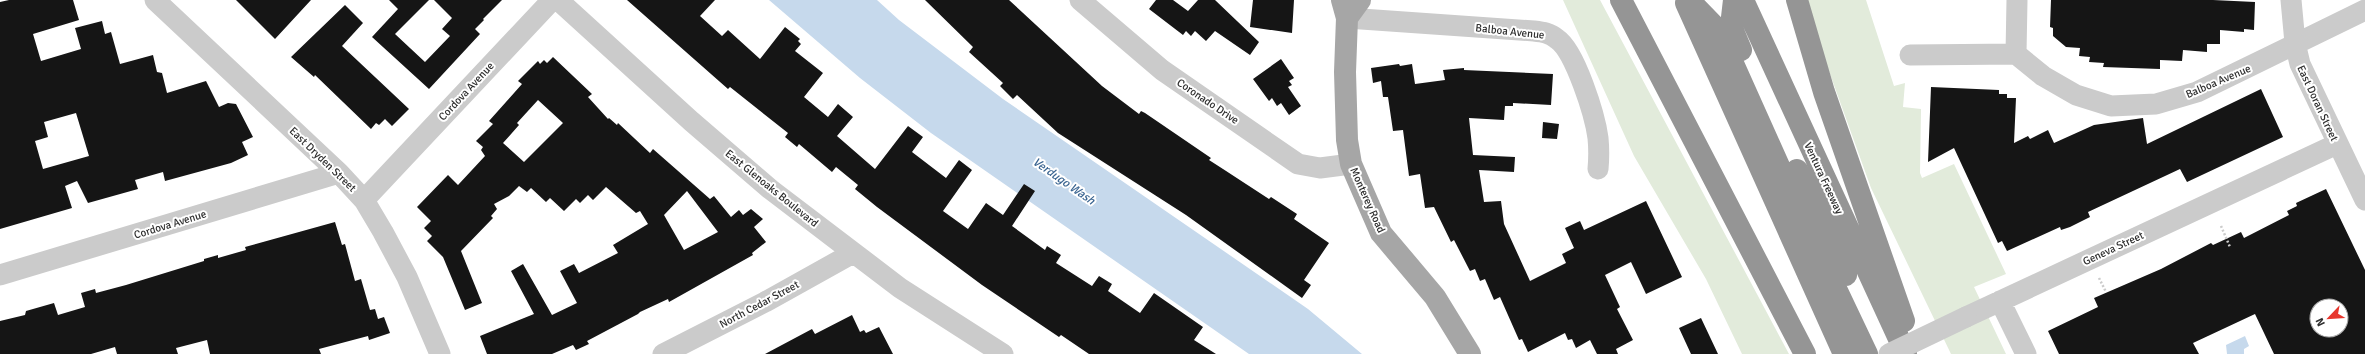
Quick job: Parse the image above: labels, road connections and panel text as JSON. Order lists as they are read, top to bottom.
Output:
{
  "streets": {
    "highway": ["Ventura Freeway"],
    "main road": ["Monterey Road"],
    "street": [
      "Balboa Avenue",
      "Cordova Avenue",
      "Coronado Drive",
      "East Doran Street",
      "East Dryden Street",
      "East Glenoaks Boulevard",
      "Geneva Street",
      "North Cedar Street"
    ]
  },
  "crossings": [
    ["Balboa Avenue", "East Doran Street"],
    ["Balboa Avenue", "Monterey Road"],
    ["Cordova Avenue", "East Dryden Street"],
    ["Coronado Drive", "Monterey Road"],
    ["East Doran Street", "Geneva Street"],
    ["East Glenoaks Boulevard", "North Cedar Street"]
  ],
  "water": ["Verdugo Wash"],
  "north": "bottom left"
}
